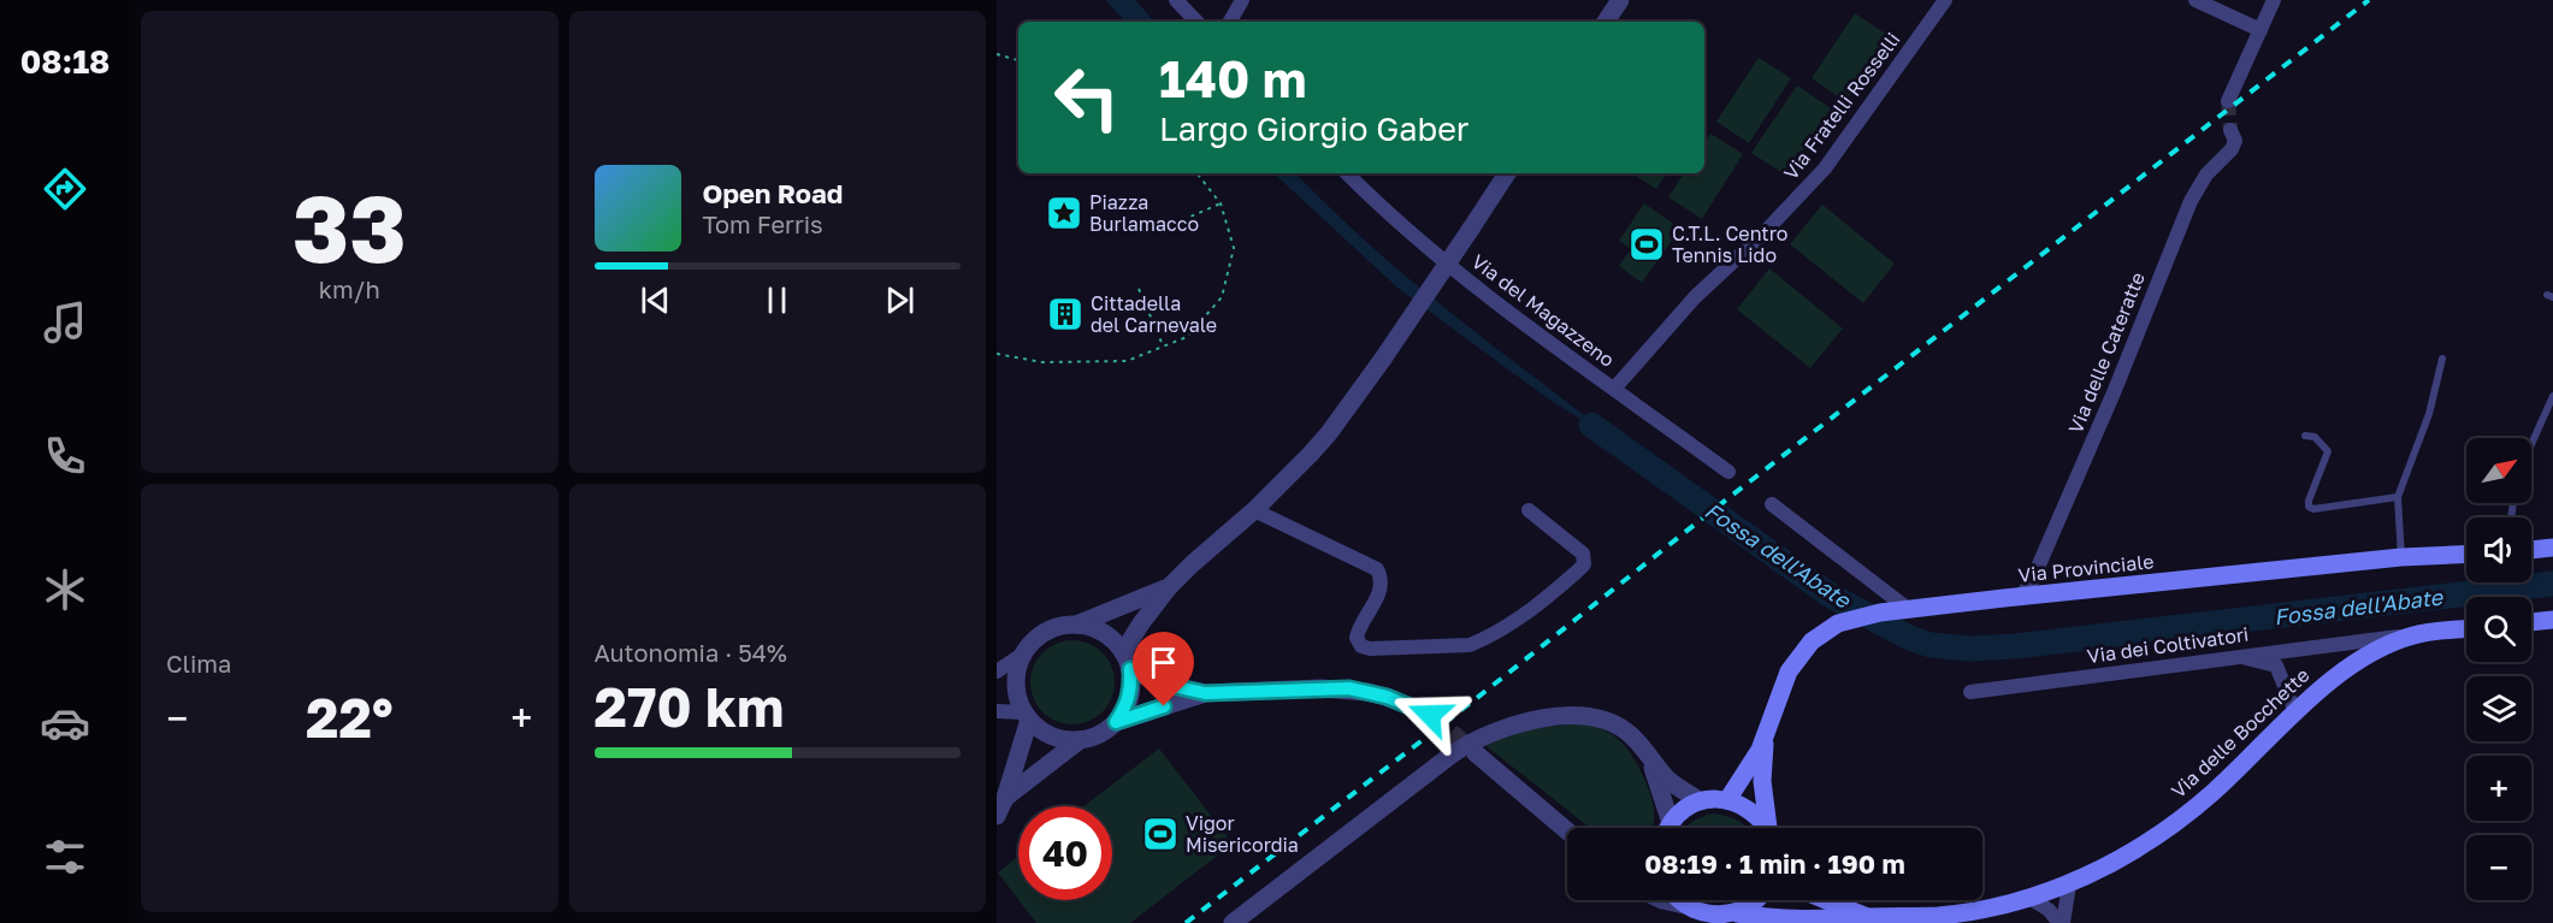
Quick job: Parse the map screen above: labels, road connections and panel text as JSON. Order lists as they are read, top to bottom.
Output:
{
  "streets": {
    "main road": ["Via Provinciale", "Via delle Bocchette"],
    "street": [
      "Via Fratelli Rosselli",
      "Via del Magazzeno",
      "Via delle Cateratte",
      "Via dei Coltivatori"
    ]
  },
  "crossings": [
    ["Via Fratelli Rosselli", "Via del Magazzeno"],
    ["Via delle Cateratte", "Via Provinciale"],
    ["Via dei Coltivatori", "Via delle Bocchette"]
  ],
  "water": ["Fossa dell'Abate"],
  "places": {
    "place": ["Piazza Burlamacco"],
    "sports": ["C.T.L. Centro Tennis Lido", "Vigor Misericordia"],
    "building": ["Cittadella del Carnevale"]
  },
  "north": "top right",
  "page": {
    "tabs": "08:18",
    "tile": [
      ["33", "km/h"],
      "Clima",
      ["Autonomia · 54%", "270 km"]
    ],
    "turn": ["140 m", "Largo Giorgio Gaber"],
    "song": ["Open Road", "Tom Ferris"],
    "map_buttons": ["+", "−"],
    "heat": ["−", "22°", "+"],
    "limit": "40",
    "trip": "08:19 · 1 min · 190 m"
  }
}
